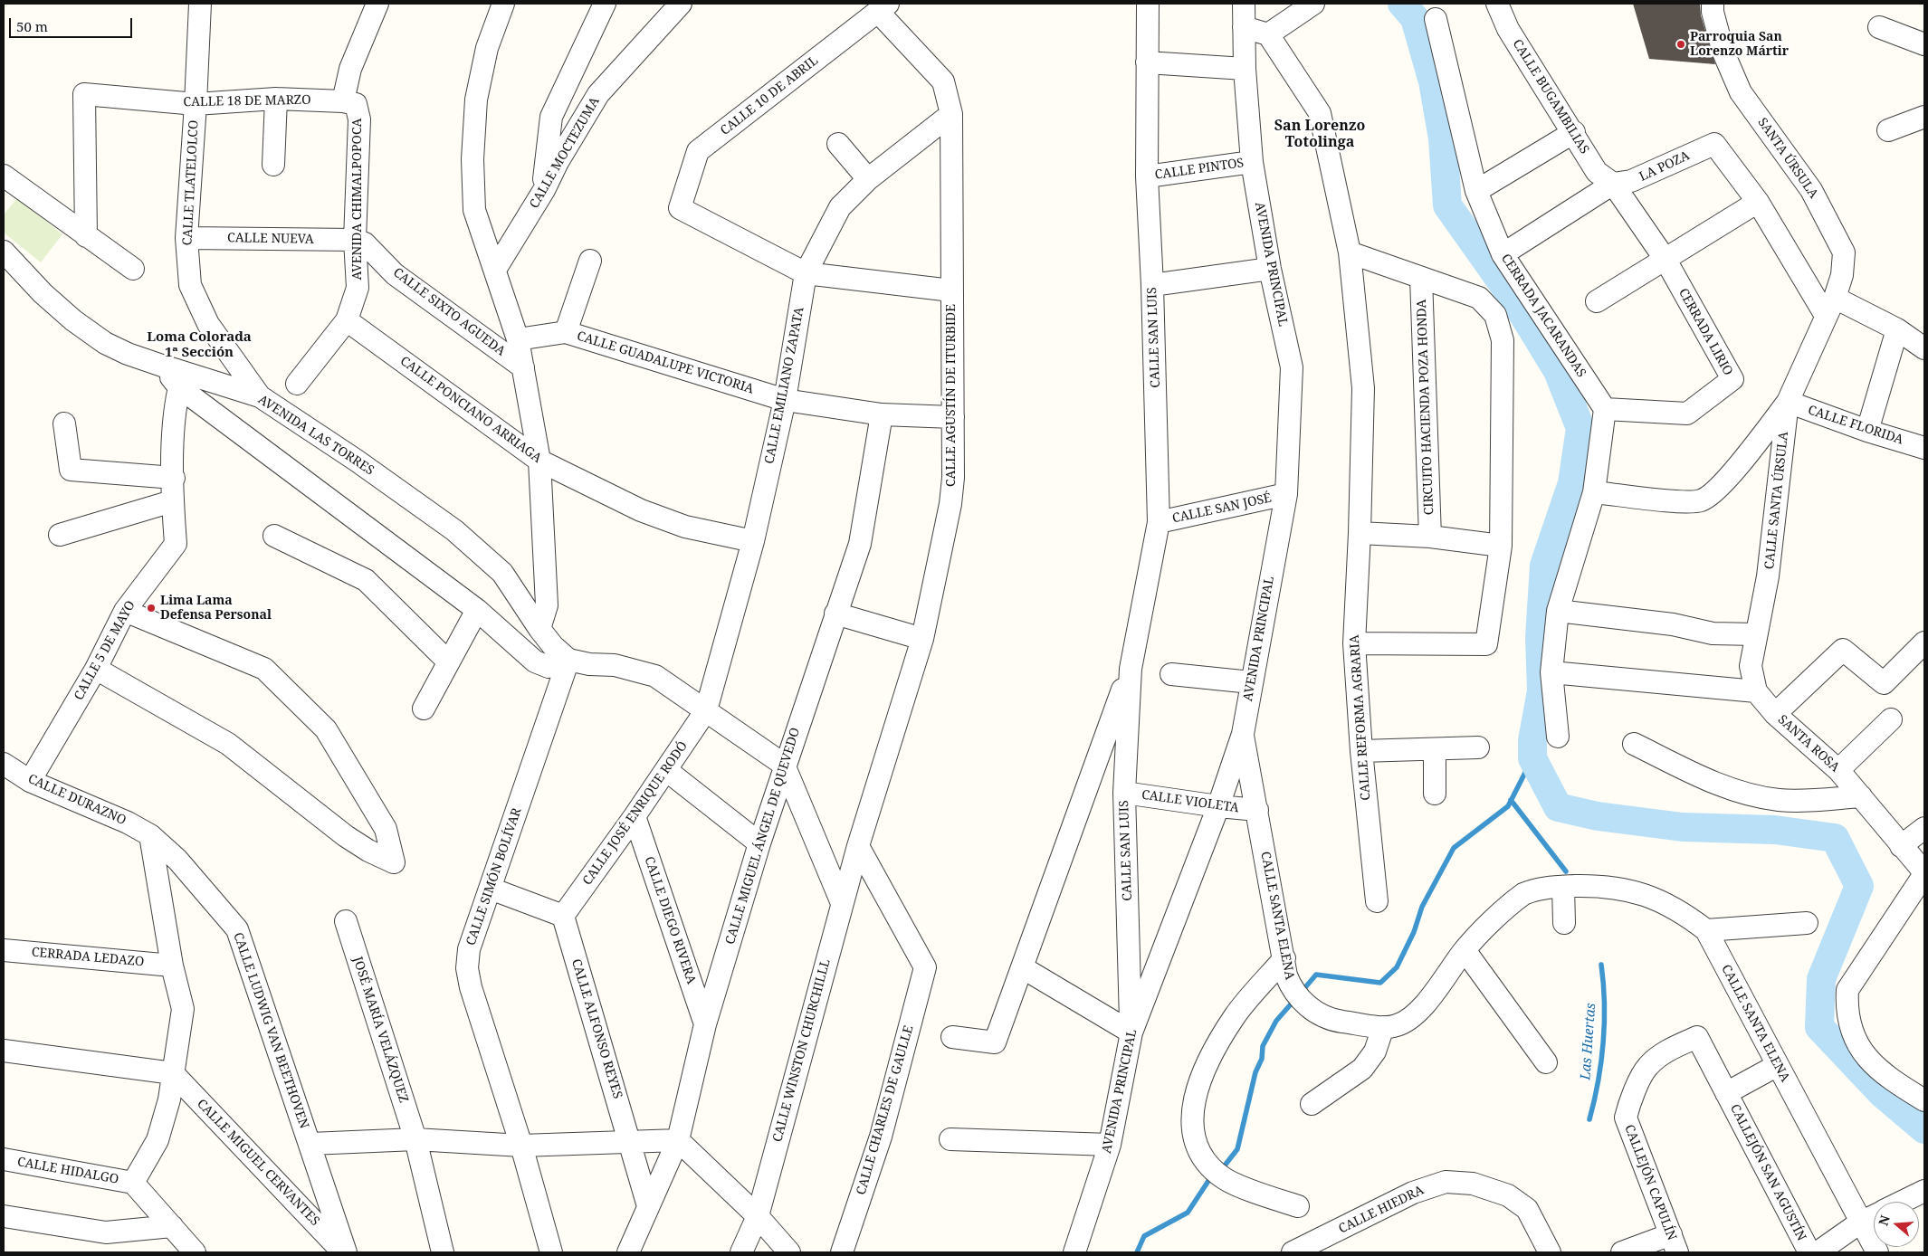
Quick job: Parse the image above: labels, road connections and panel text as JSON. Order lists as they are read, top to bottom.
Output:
{
  "streets": {
    "street": [
      "CALLE 10 DE ABRIL",
      "CALLE BUGAMBILIAS",
      "CALLE 18 DE MARZO",
      "CALLE MOCTEZUMA",
      "SANTA ÚRSULA",
      "LA POZA",
      "CALLE PINTOS",
      "CALLE TLATELOLCO",
      "AVENIDA CHIMALPOPOCA",
      "CALLE NUEVA",
      "AVENIDA PRINCIPAL",
      "CALLE SIXTO AGUEDA",
      "CERRADA JACARANDAS",
      "CERRADA LIRIO",
      "CALLE SAN LUIS",
      "CALLE GUADALUPE VICTORIA",
      "CALLE EMILIANO ZAPATA",
      "CALLE AGUSTÍN DE ITURBIDE",
      "CIRCUITO HACIENDA POZA HONDA",
      "CALLE PONCIANO ARRIAGA",
      "CALLE FLORIDA",
      "AVENIDA LAS TORRES",
      "CALLE SANTA ÚRSULA",
      "CALLE SAN JOSÉ",
      "CALLE 5 DE MAYO",
      "CALLE REFORMA AGRARIA",
      "SANTA ROSA",
      "CALLE DURAZNO",
      "CALLE VIOLETA",
      "CALLE JOSÉ ENRIQUE RODÓ",
      "CALLE MIGUEL ÁNGEL DE QUEVEDO",
      "CALLE SIMÓN BOLÍVAR",
      "CALLE SANTA ELENA",
      "CALLE DIEGO RIVERA",
      "CERRADA LEDAZO",
      "CALLE ALFONSO REYES",
      "JOSÉ MARÍA VELÁZQUEZ",
      "CALLE LUDWIG VAN BEETHOVEN",
      "CALLE WINSTON CHURCHILLL",
      "CALLE CHARLES DE GAULLE",
      "CALLE MIGUEL CERVANTES",
      "CALLE HIDALGO",
      "CALLEJÓN SAN AGUSTÍN",
      "CALLEJÓN CAPULÍN",
      "CALLE HIEDRA"
    ]
  },
  "crossings": [
    ["CALLE 10 DE ABRIL", "CALLE EMILIANO ZAPATA"],
    ["CALLE 10 DE ABRIL", "CALLE AGUSTÍN DE ITURBIDE"],
    ["CALLE BUGAMBILIAS", "LA POZA"],
    ["CALLE BUGAMBILIAS", "CERRADA LIRIO"],
    ["CALLE 18 DE MARZO", "CALLE TLATELOLCO"],
    ["CALLE 18 DE MARZO", "AVENIDA CHIMALPOPOCA"],
    ["SANTA ÚRSULA", "CALLE SANTA ÚRSULA"],
    ["CALLE PINTOS", "AVENIDA PRINCIPAL"],
    ["CALLE PINTOS", "CALLE SAN LUIS"],
    ["CALLE TLATELOLCO", "CALLE NUEVA"],
    ["CALLE TLATELOLCO", "AVENIDA LAS TORRES"],
    ["AVENIDA CHIMALPOPOCA", "CALLE NUEVA"],
    ["AVENIDA CHIMALPOPOCA", "CALLE SIXTO AGUEDA"],
    ["AVENIDA CHIMALPOPOCA", "CALLE PONCIANO ARRIAGA"],
    ["CALLE NUEVA", "CALLE SIXTO AGUEDA"],
    ["AVENIDA PRINCIPAL", "CALLE SAN LUIS"],
    ["AVENIDA PRINCIPAL", "CALLE SAN JOSÉ"],
    ["AVENIDA PRINCIPAL", "CALLE VIOLETA"],
    ["AVENIDA PRINCIPAL", "CALLE SANTA ELENA"],
    ["CERRADA JACARANDAS", "CERRADA LIRIO"],
    ["CALLE SAN LUIS", "CALLE SAN JOSÉ"],
    ["CALLE SAN LUIS", "CALLE VIOLETA"],
    ["CALLE GUADALUPE VICTORIA", "CALLE EMILIANO ZAPATA"],
    ["CALLE GUADALUPE VICTORIA", "CALLE AGUSTÍN DE ITURBIDE"],
    ["CALLE GUADALUPE VICTORIA", "CALLE MIGUEL ÁNGEL DE QUEVEDO"],
    ["CALLE EMILIANO ZAPATA", "CALLE AGUSTÍN DE ITURBIDE"],
    ["CALLE EMILIANO ZAPATA", "CALLE PONCIANO ARRIAGA"],
    ["CALLE EMILIANO ZAPATA", "CALLE JOSÉ ENRIQUE RODÓ"],
    ["CALLE AGUSTÍN DE ITURBIDE", "CALLE WINSTON CHURCHILLL"],
    ["CALLE AGUSTÍN DE ITURBIDE", "CALLE CHARLES DE GAULLE"],
    ["CALLE FLORIDA", "CALLE SANTA ÚRSULA"],
    ["AVENIDA LAS TORRES", "CALLE SIMÓN BOLÍVAR"],
    ["CALLE SANTA ÚRSULA", "SANTA ROSA"],
    ["CALLE 5 DE MAYO", "CALLE DURAZNO"],
    ["CALLE DURAZNO", "CALLE LUDWIG VAN BEETHOVEN"],
    ["CALLE VIOLETA", "CALLE SANTA ELENA"],
    ["CALLE JOSÉ ENRIQUE RODÓ", "CALLE DIEGO RIVERA"],
    ["CALLE JOSÉ ENRIQUE RODÓ", "CALLE ALFONSO REYES"],
    ["CALLE MIGUEL ÁNGEL DE QUEVEDO", "CALLE DIEGO RIVERA"],
    ["CALLE MIGUEL ÁNGEL DE QUEVEDO", "CALLE ALFONSO REYES"],
    ["CALLE SANTA ELENA", "CALLEJÓN SAN AGUSTÍN"],
    ["CALLE LUDWIG VAN BEETHOVEN", "CALLE MIGUEL CERVANTES"],
    ["CALLE WINSTON CHURCHILLL", "CALLE CHARLES DE GAULLE"],
    ["CALLEJÓN SAN AGUSTÍN", "CALLEJÓN CAPULÍN"]
  ],
  "districts": ["San Lorenzo Totolinga", "Loma Colorada 1ª Sección"],
  "water": ["Las Huertas"],
  "places": ["Parroquia San Lorenzo Mártir", "Lima Lama Defensa Personal"],
  "scale_bar": "50 m",
  "north": "left"
}
